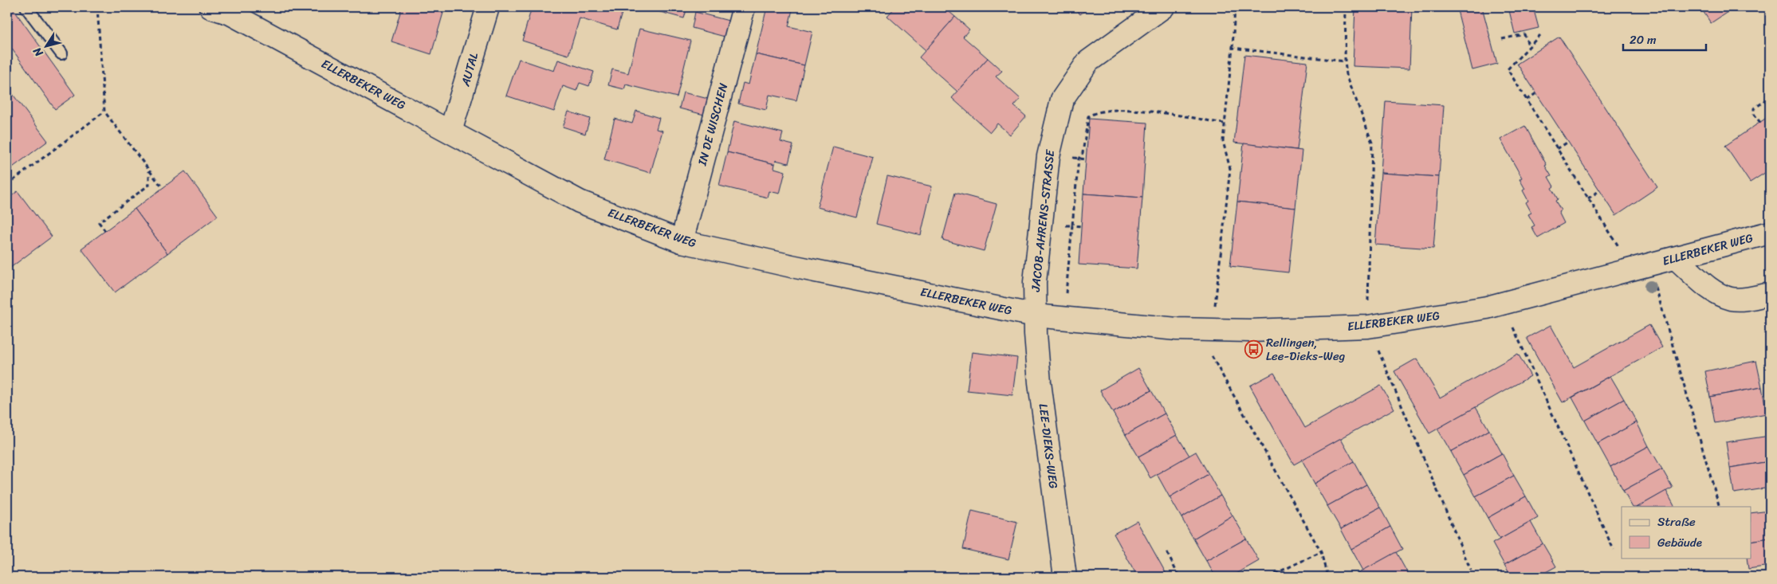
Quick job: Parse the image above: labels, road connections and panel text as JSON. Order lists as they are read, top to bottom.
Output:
{
  "streets": {
    "street": [
      "AUTAL",
      "ELLERBEKER WEG",
      "IN DE WISCHEN",
      "JACOB-AHRENS-STRASSE",
      "LEE-DIEKS-WEG"
    ]
  },
  "crossings": [
    ["AUTAL", "ELLERBEKER WEG"],
    ["ELLERBEKER WEG", "IN DE WISCHEN"],
    ["ELLERBEKER WEG", "JACOB-AHRENS-STRASSE"],
    ["ELLERBEKER WEG", "LEE-DIEKS-WEG"],
    ["JACOB-AHRENS-STRASSE", "LEE-DIEKS-WEG"]
  ],
  "places": {
    "bus stop": ["Rellingen, Lee-Dieks-Weg"]
  },
  "legend": ["Straße", "Gebäude"],
  "scale_bar": "20 m",
  "north": "bottom left"
}
